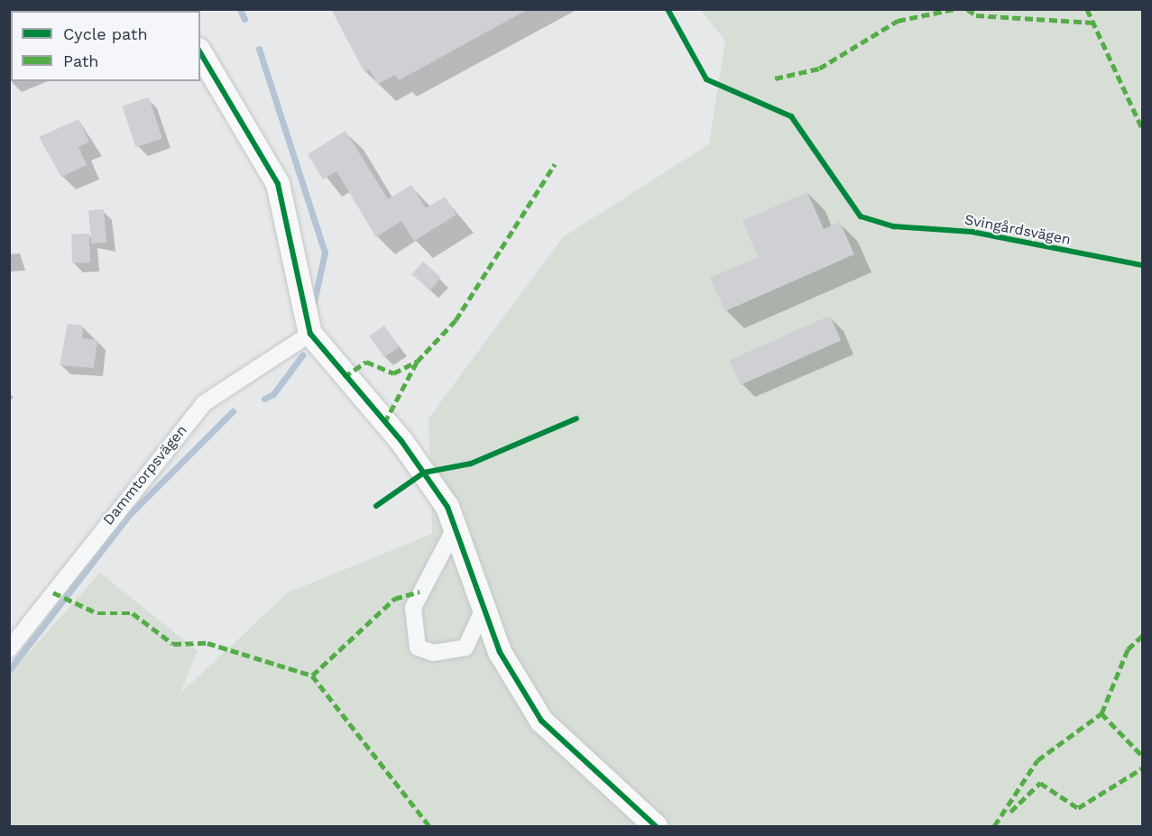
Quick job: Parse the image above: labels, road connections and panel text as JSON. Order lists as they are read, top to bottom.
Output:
{
  "streets": {
    "street": ["Dammtorpsvägen"],
    "cycle path": ["Svingårdsvägen"]
  },
  "legend": ["Cycle path", "Path"]
}
